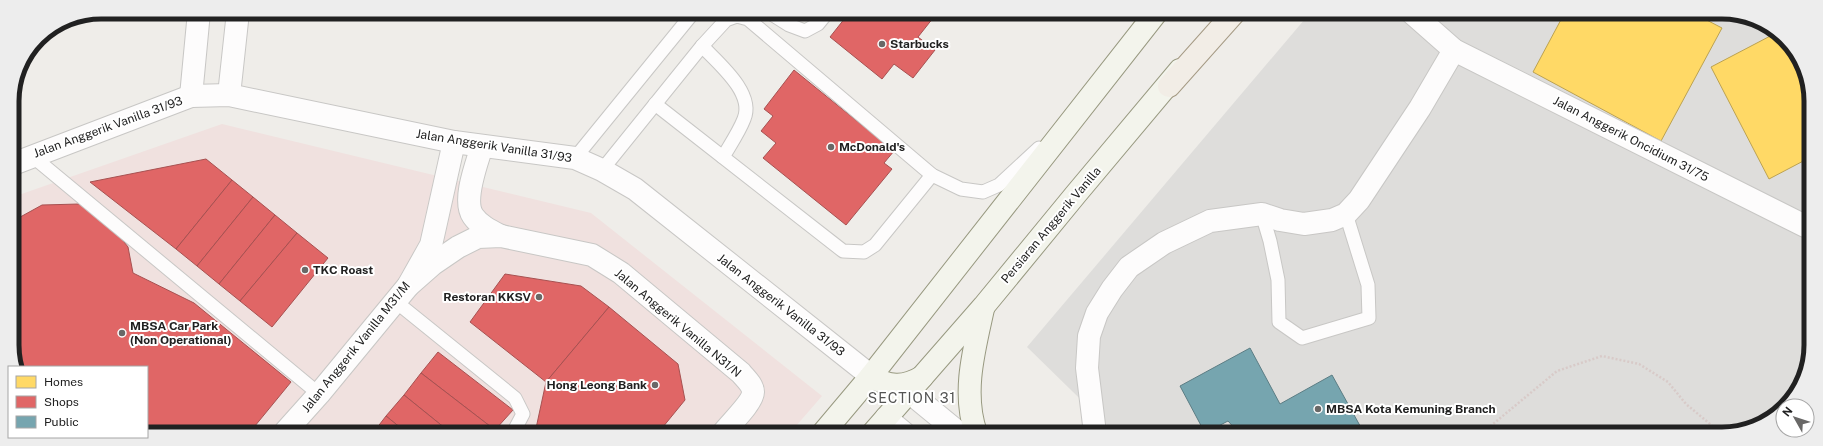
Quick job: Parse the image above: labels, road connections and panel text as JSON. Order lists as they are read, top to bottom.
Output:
{
  "streets": {
    "main road": ["Persiaran Anggerik Vanilla"],
    "street": [
      "Jalan Anggerik Vanilla 31/93",
      "Jalan Anggerik Oncidium 31/75",
      "Jalan Anggerik Vanilla N31/N",
      "Jalan Anggerik Vanilla M31/M"
    ]
  },
  "crossings": [
    ["Jalan Anggerik Vanilla 31/93", "Jalan Anggerik Vanilla M31/M"]
  ],
  "districts": ["SECTION 31"],
  "places": [
    "Starbucks",
    "McDonald's",
    "TKC Roast",
    "Restoran KKSV",
    "MBSA Car Park (Non Operational)",
    "Hong Leong Bank",
    "MBSA Kota Kemuning Branch"
  ],
  "legend": ["Homes", "Shops", "Public"],
  "north": "top left"
}
